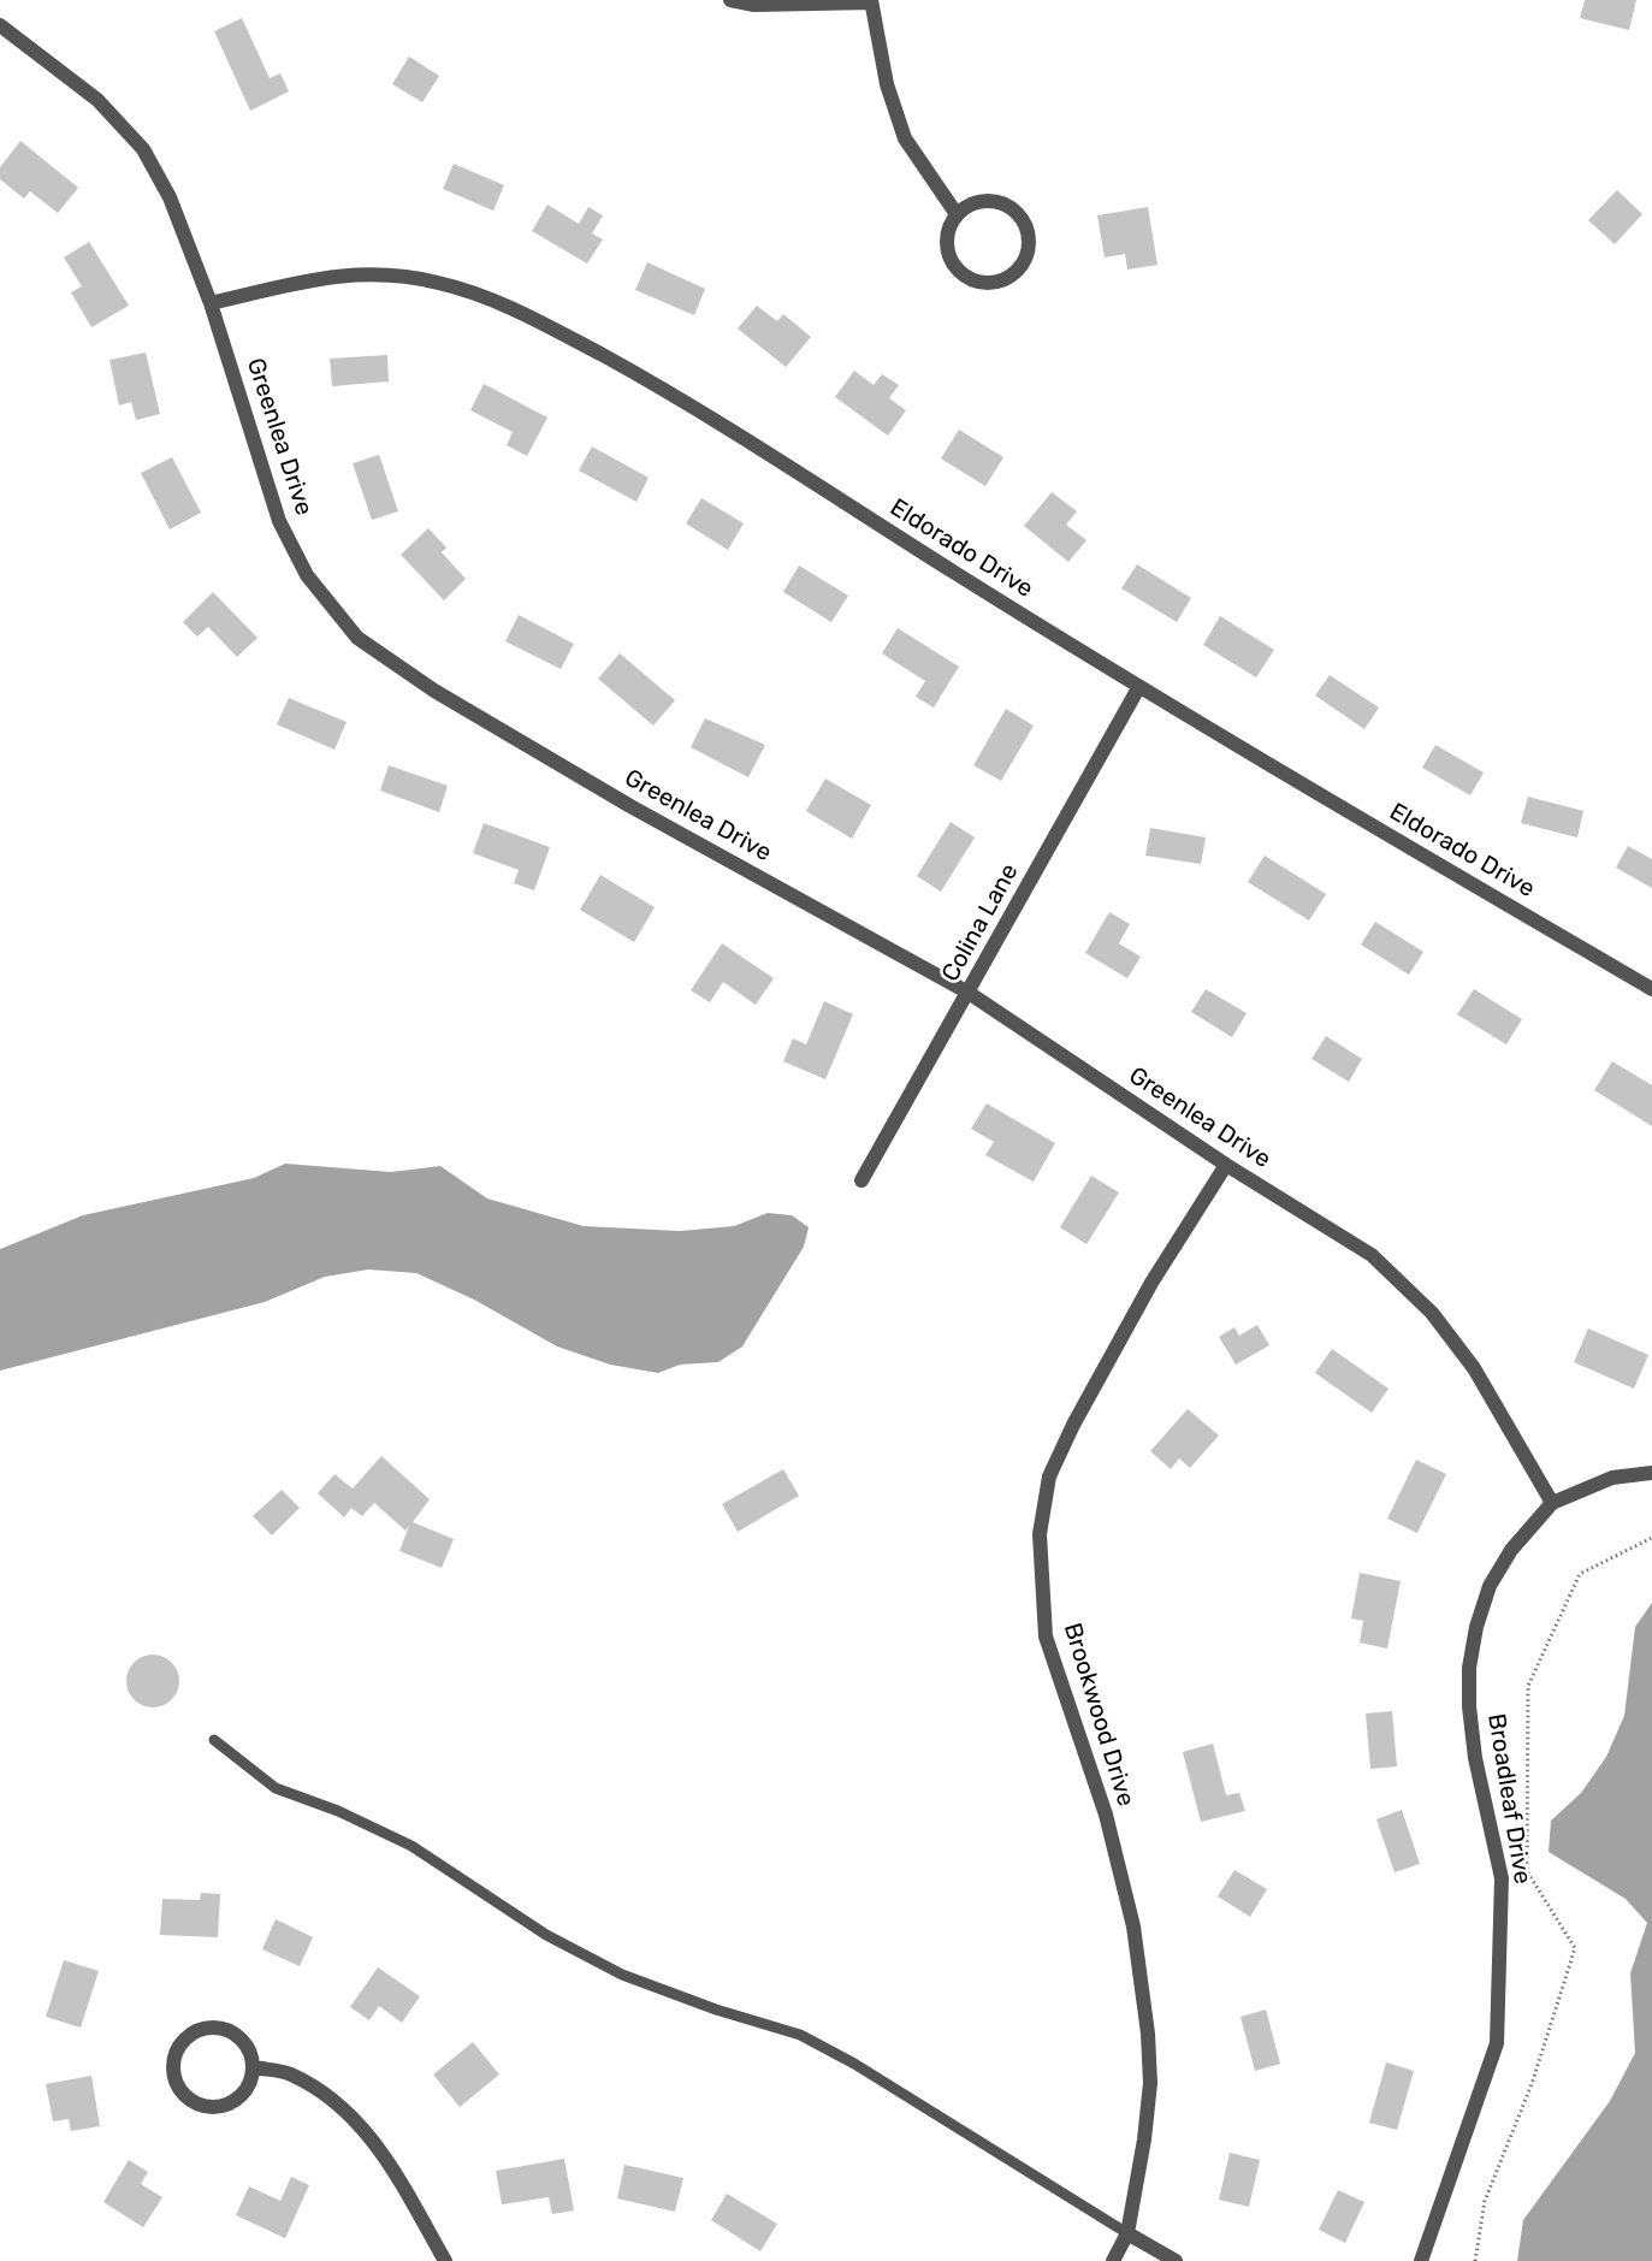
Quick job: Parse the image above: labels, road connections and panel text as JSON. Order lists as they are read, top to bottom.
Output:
{
  "streets": {
    "street": [
      "Greenlea Drive",
      "Eldorado Drive",
      "Colina Lane",
      "Brookwood Drive",
      "Broadleaf Drive"
    ]
  },
  "crossings": [
    ["Greenlea Drive", "Eldorado Drive"],
    ["Greenlea Drive", "Colina Lane"],
    ["Greenlea Drive", "Brookwood Drive"],
    ["Greenlea Drive", "Broadleaf Drive"],
    ["Eldorado Drive", "Colina Lane"]
  ]
}
